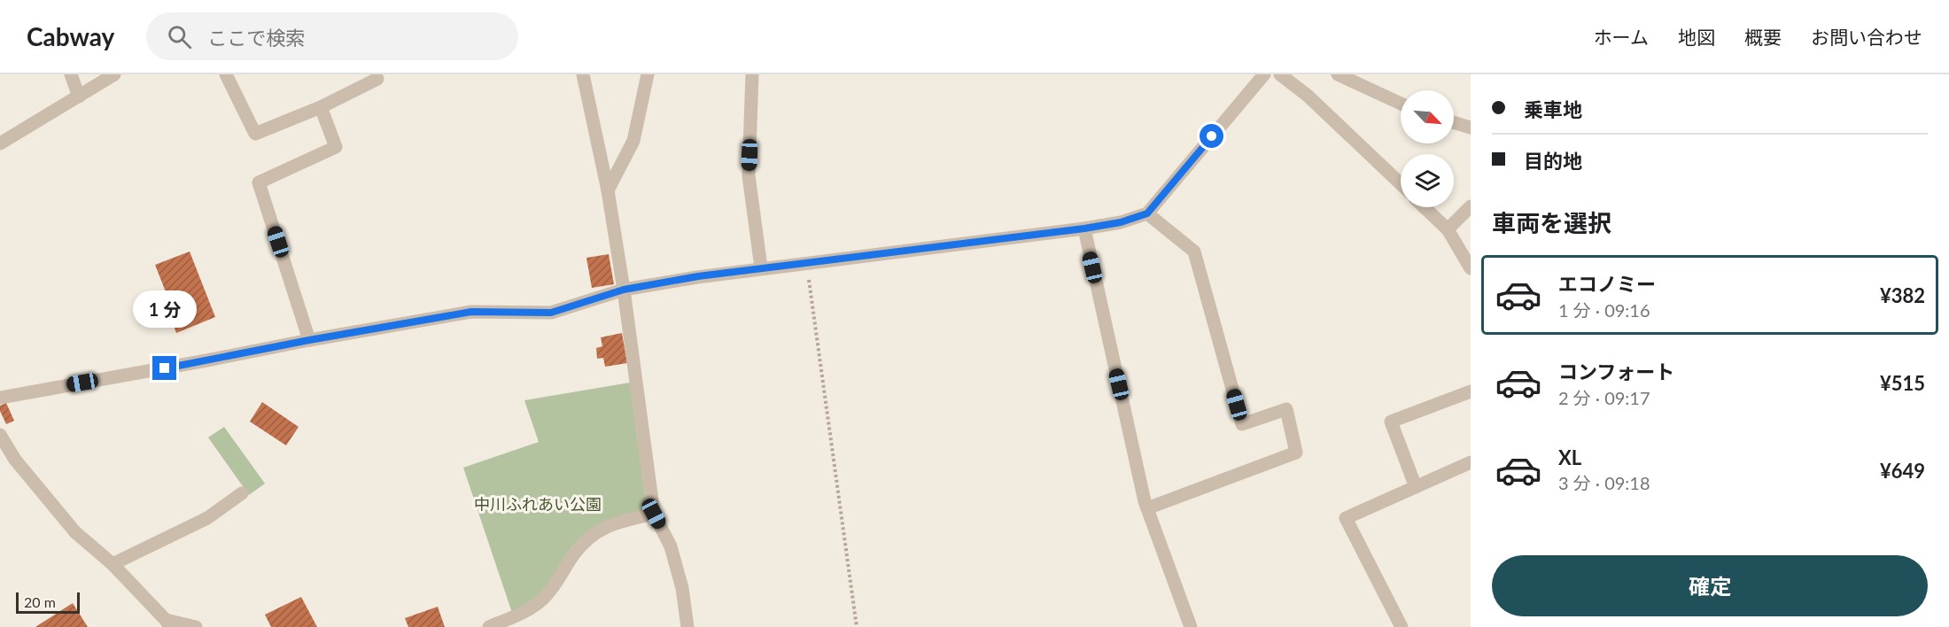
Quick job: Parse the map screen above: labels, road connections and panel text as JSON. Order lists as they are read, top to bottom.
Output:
{
  "parks": ["中川ふれあい公園"],
  "scale_bar": "20 m",
  "north": "bottom right",
  "page": {
    "header": "Cabway",
    "search": "ここで検索",
    "nav": [
      "ホーム",
      "地図",
      "概要",
      "お問い合わせ"
    ],
    "banner": ["乗車地", "目的地"],
    "heading": "車両を選択",
    "list": [
      {
        "name": "エコノミー",
        "note": "1 分 · 09:16",
        "value": "¥382"
      },
      {
        "name": "コンフォート",
        "note": "2 分 · 09:17",
        "value": "¥515"
      },
      {
        "name": "XL",
        "note": "3 分 · 09:18",
        "value": "¥649"
      }
    ],
    "bubble": "1 分",
    "buttons": "確定",
    "scale": "20 m"
  }
}
